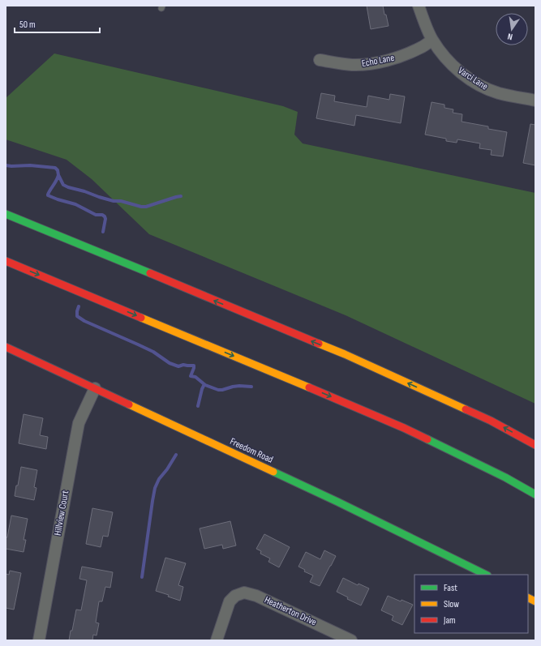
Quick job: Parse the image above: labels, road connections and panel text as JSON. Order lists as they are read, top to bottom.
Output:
{
  "streets": {
    "main road": ["Freedom Road"],
    "street": [
      "Echo Lane",
      "Varci Lane",
      "Hillview Court",
      "Heatherton Drive"
    ]
  },
  "crossings": [
    ["Echo Lane", "Varci Lane"],
    ["Freedom Road", "Hillview Court"]
  ],
  "legend": ["Fast", "Slow", "Jam"],
  "scale_bar": "50 m",
  "north": "bottom"
}
